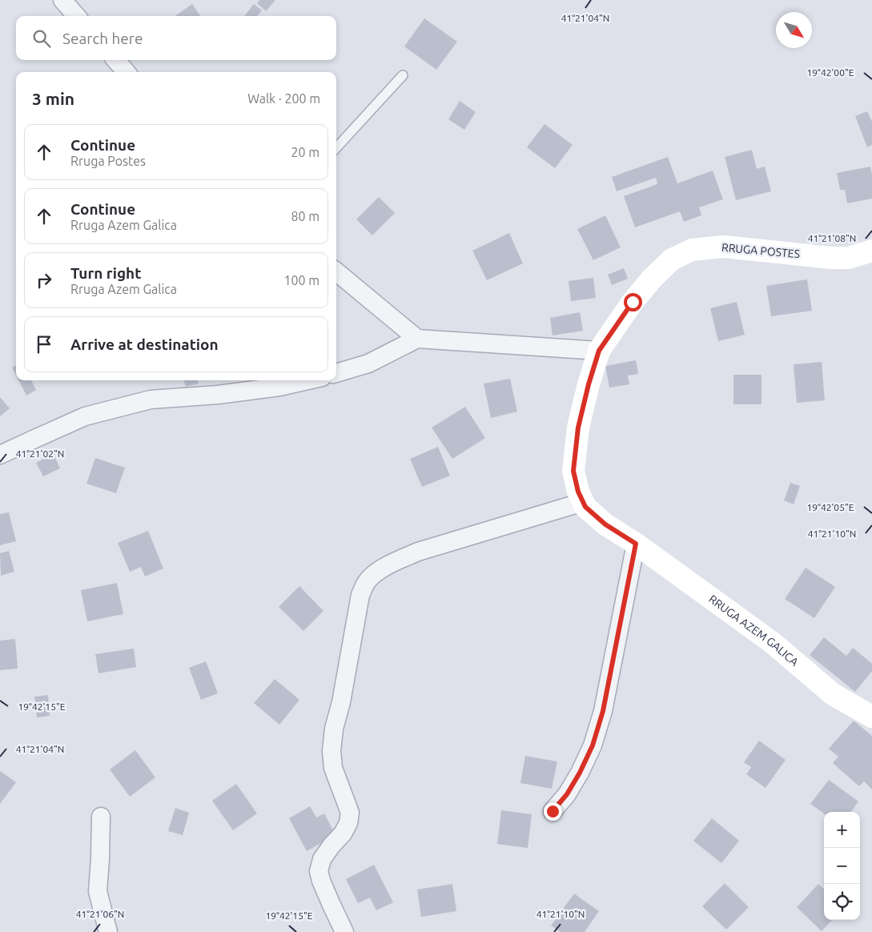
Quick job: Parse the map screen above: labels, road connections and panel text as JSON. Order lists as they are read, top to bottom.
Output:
{
  "streets": {
    "street": ["RRUGA POSTES", "RRUGA AZEM GALICA"]
  },
  "crossings": [
    ["RRUGA POSTES", "RRUGA AZEM GALICA"]
  ],
  "north": "bottom right",
  "page": {
    "search": "Search here",
    "heading": ["3 min", "Walk · 200 m"],
    "list": [
      ["Continue", "Rruga Postes", "20 m"],
      ["Continue", "Rruga Azem Galica", "80 m"],
      ["Turn right", "Rruga Azem Galica", "100 m"],
      "Arrive at destination"
    ],
    "map_buttons": ["+", "−"]
  },
  "coordinates": [
    "41°21'04\"N",
    "19°42'00\"E",
    "41°21'08\"N",
    "41°21'02\"N",
    "19°42'05\"E",
    "41°21'10\"N",
    "19°42'15\"E",
    "41°21'06\"N"
  ]
}
